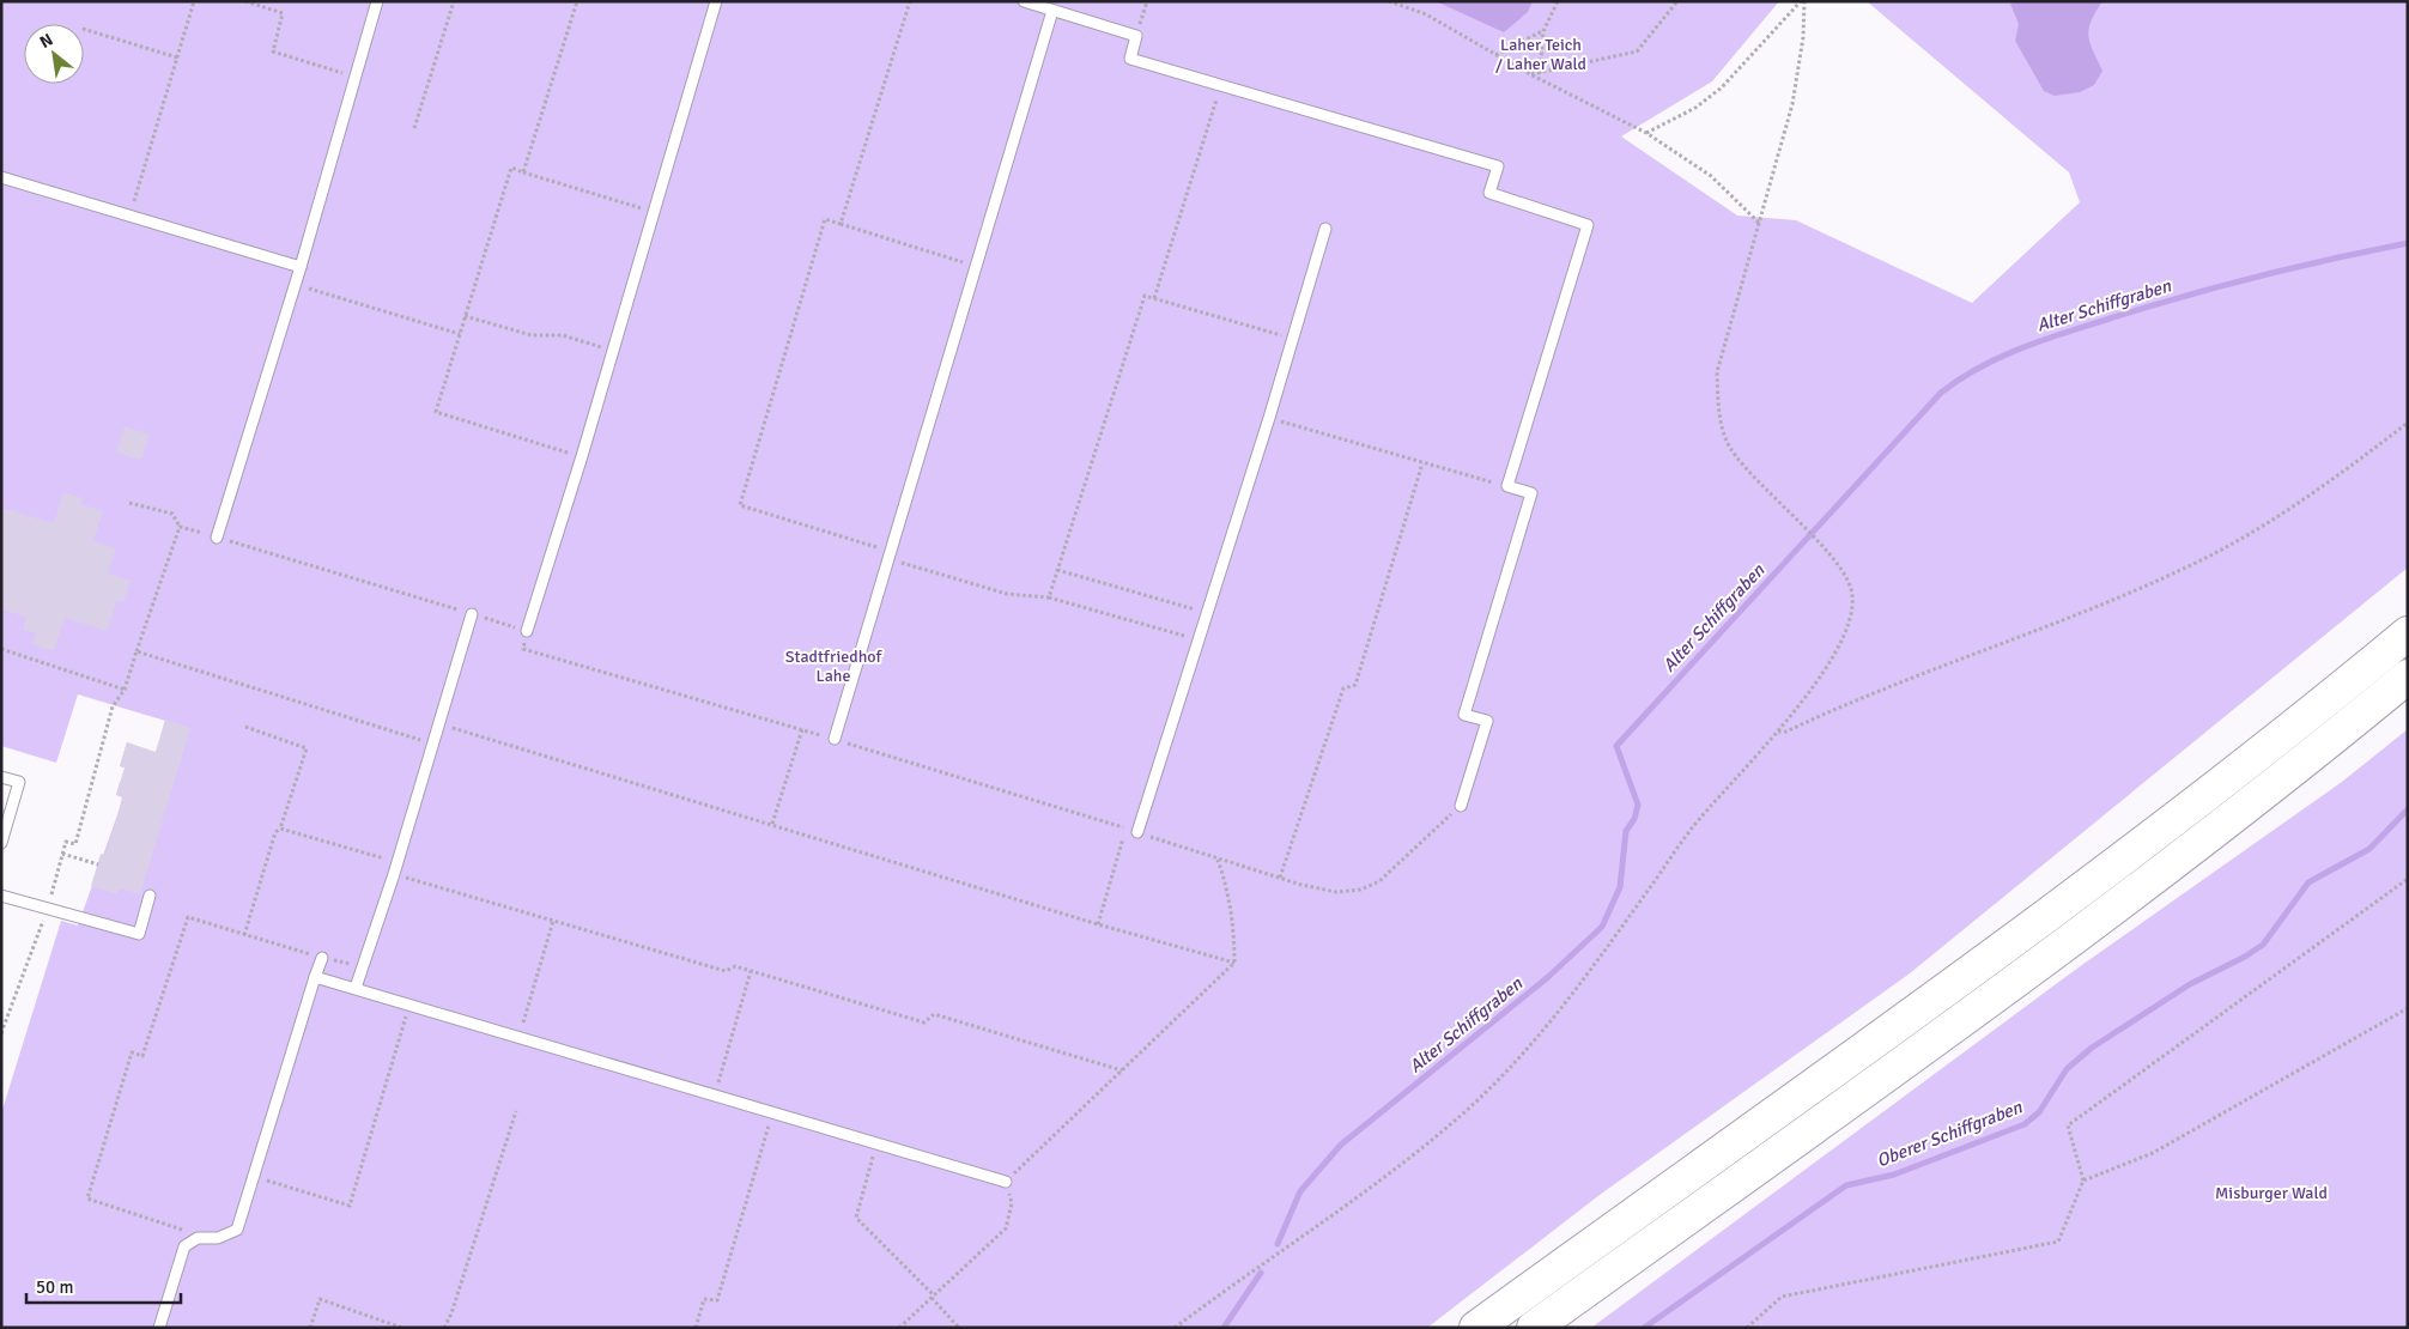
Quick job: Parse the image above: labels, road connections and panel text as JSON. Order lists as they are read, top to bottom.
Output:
{
  "water": ["Alter Schiffgraben", "Oberer Schiffgraben"],
  "parks": ["Laher Teich / Laher Wald", "Stadtfriedhof Lahe", "Misburger Wald"],
  "scale_bar": "50 m",
  "north": "top left"
}
